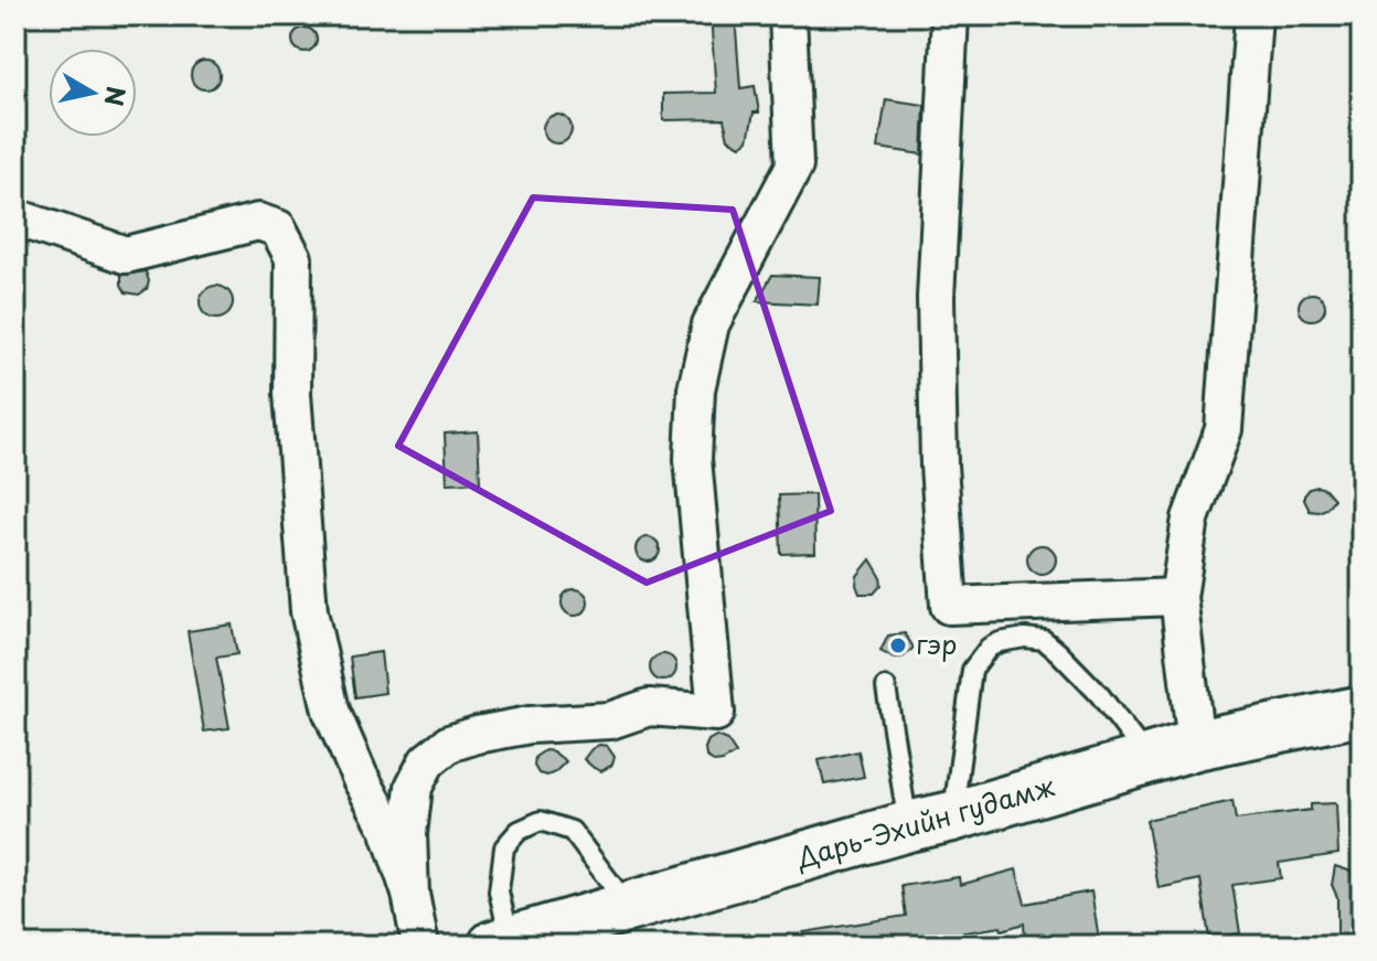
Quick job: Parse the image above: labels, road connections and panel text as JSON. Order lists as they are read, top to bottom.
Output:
{
  "streets": {
    "main road": ["Дарь-Эхийн гудамж"]
  },
  "places": ["гэр"],
  "north": "right"
}
